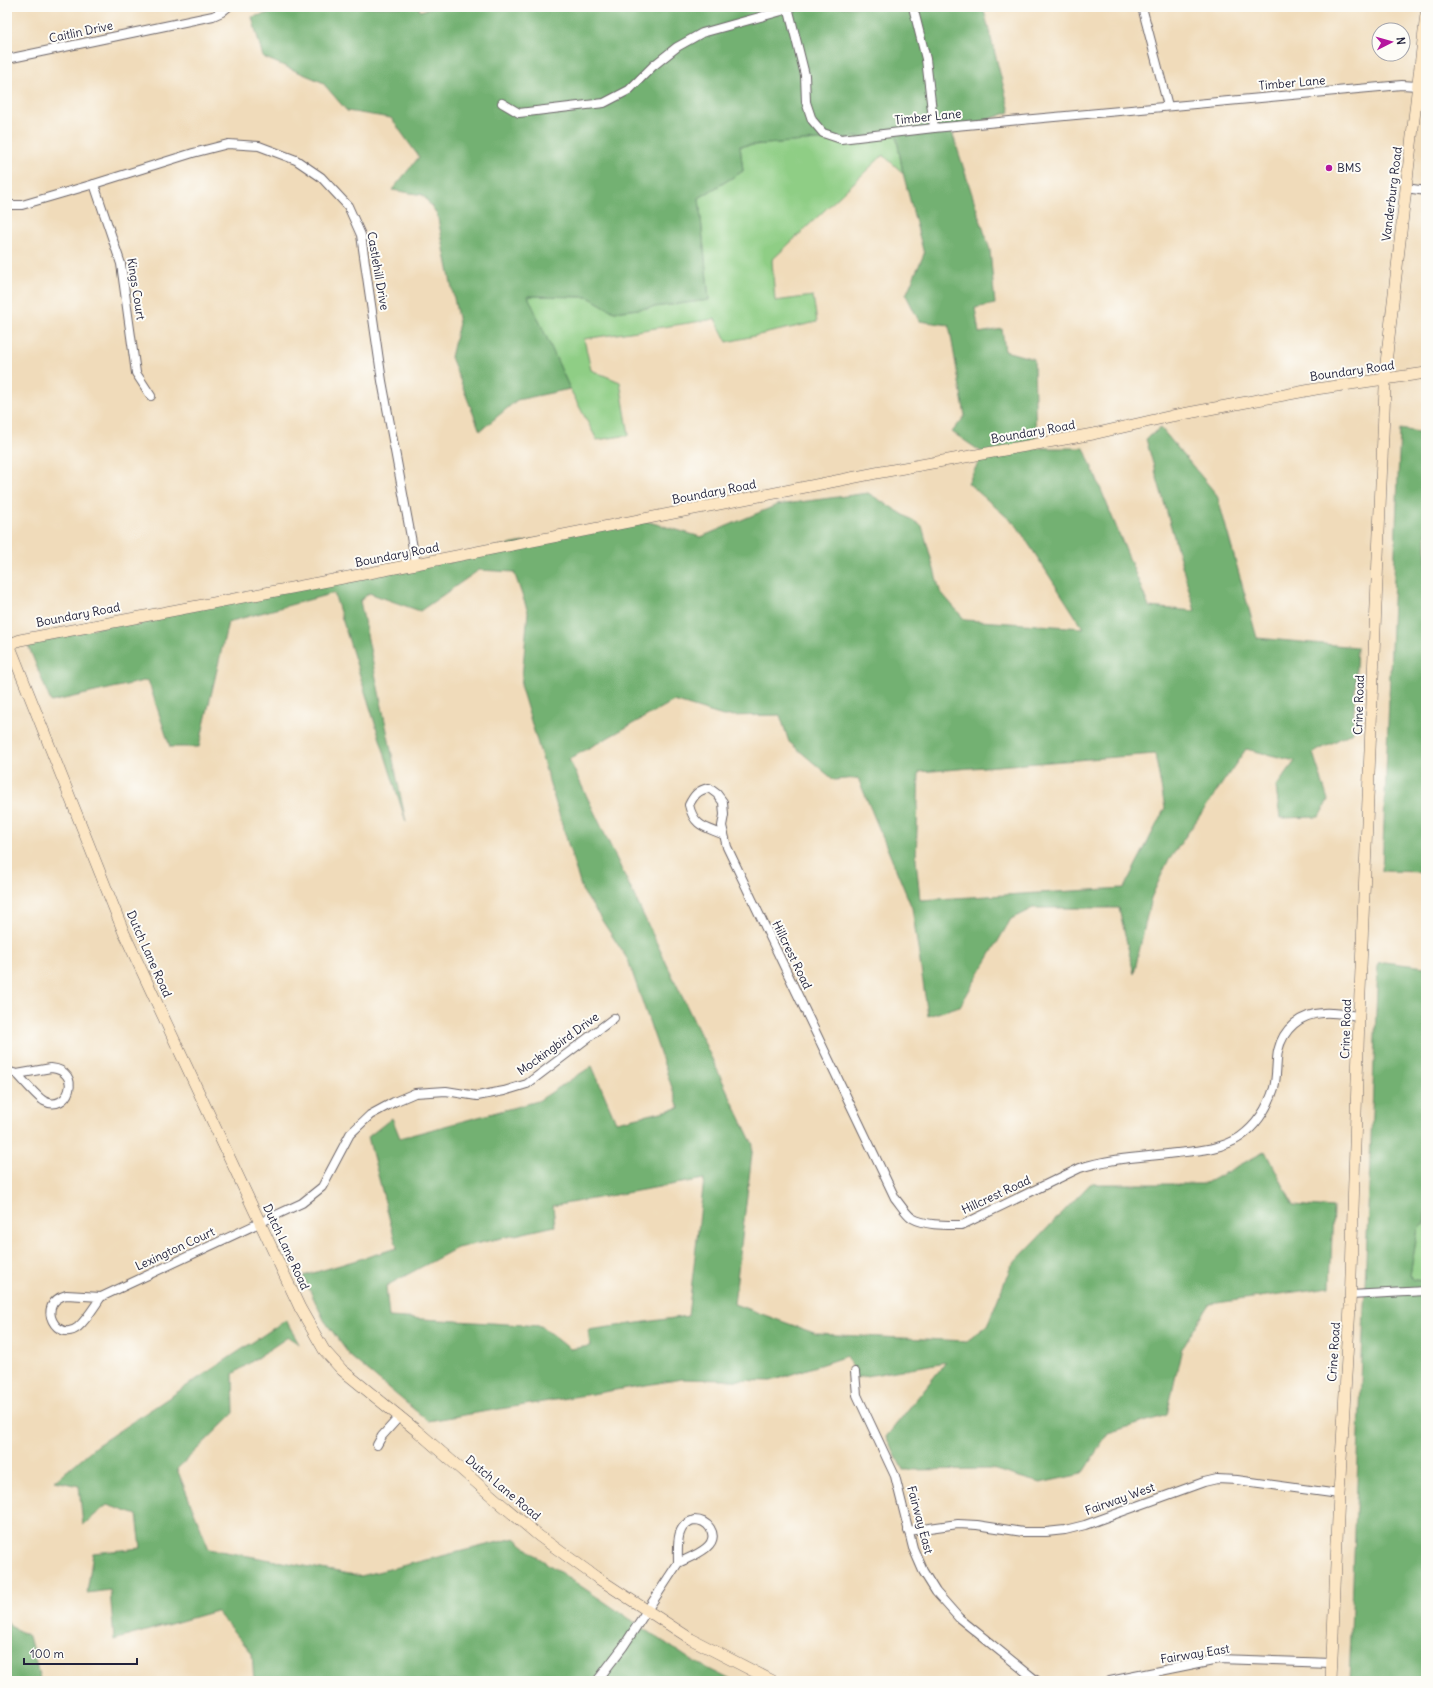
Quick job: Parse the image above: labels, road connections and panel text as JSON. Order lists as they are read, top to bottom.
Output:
{
  "streets": {
    "street": [
      "Caitlin Drive",
      "Timber Lane",
      "Vanderburg Road",
      "Castlehill Drive",
      "Kings Court",
      "Boundary Road",
      "Crine Road",
      "Dutch Lane Road",
      "Hillcrest Road",
      "Mockingbird Drive",
      "Lexington Court",
      "Fairway West",
      "Fairway East"
    ]
  },
  "crossings": [
    ["Timber Lane", "Vanderburg Road"],
    ["Vanderburg Road", "Boundary Road"],
    ["Vanderburg Road", "Crine Road"],
    ["Castlehill Drive", "Kings Court"],
    ["Castlehill Drive", "Boundary Road"],
    ["Boundary Road", "Crine Road"],
    ["Boundary Road", "Dutch Lane Road"],
    ["Crine Road", "Hillcrest Road"],
    ["Crine Road", "Fairway West"],
    ["Crine Road", "Fairway East"],
    ["Dutch Lane Road", "Mockingbird Drive"],
    ["Dutch Lane Road", "Lexington Court"],
    ["Mockingbird Drive", "Lexington Court"],
    ["Fairway West", "Fairway East"]
  ],
  "places": ["BMS"],
  "scale_bar": "100 m",
  "north": "right"
}
